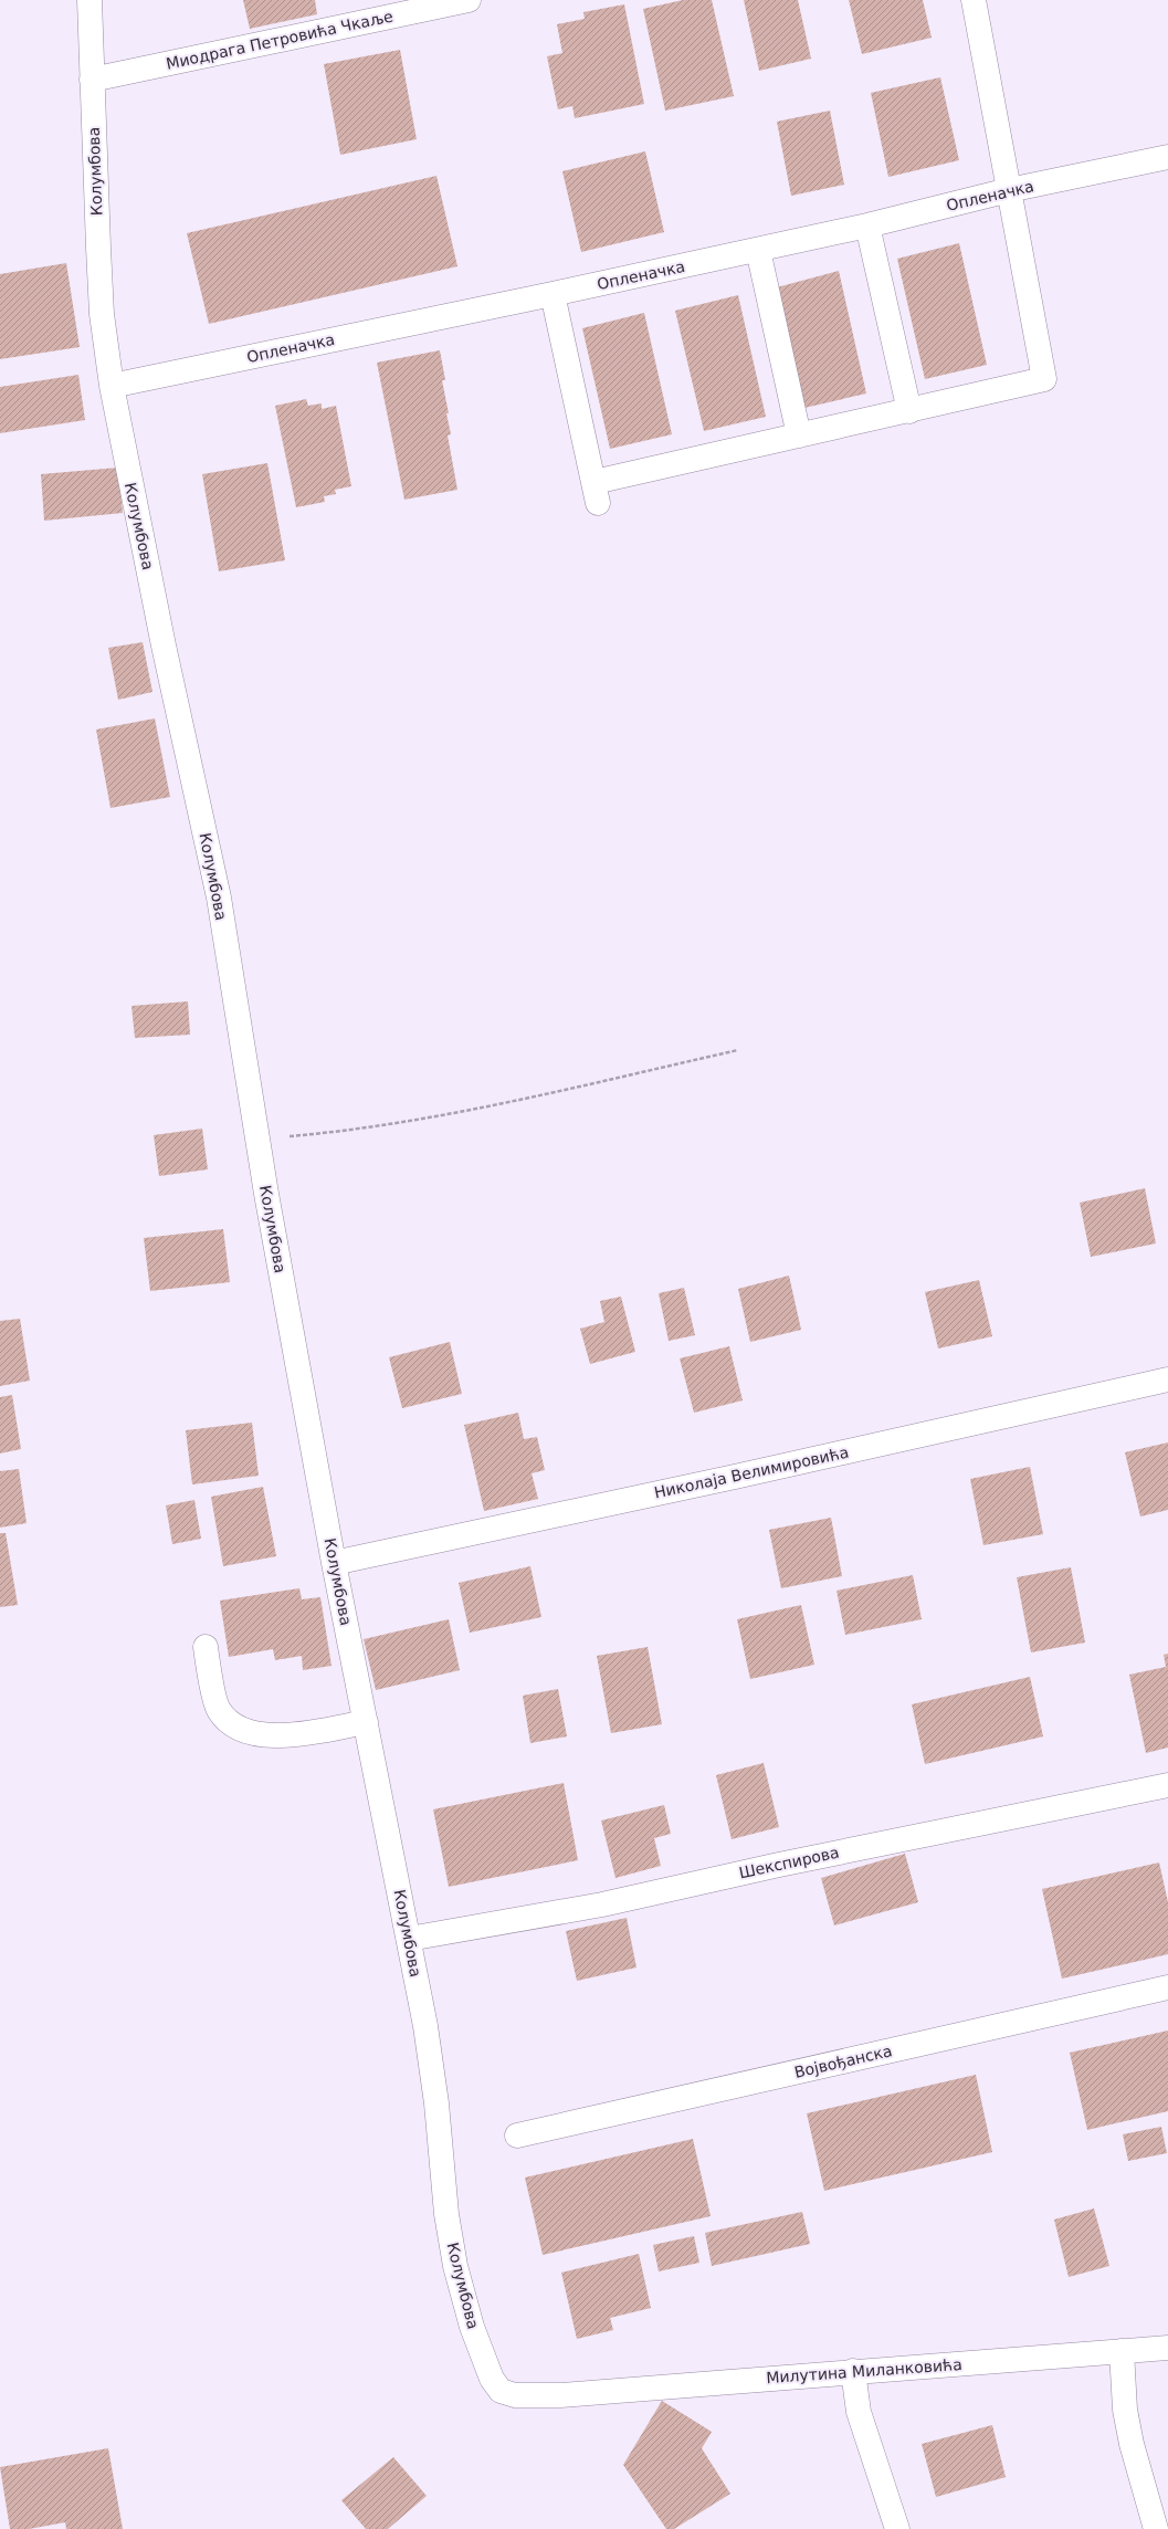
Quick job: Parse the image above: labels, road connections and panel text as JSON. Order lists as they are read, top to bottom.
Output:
{
  "streets": {
    "street": [
      "Миодрага Петровића Чкаље",
      "Колумбова",
      "Опленачка",
      "Николаја Велимировића",
      "Шекспирова",
      "Војвођанска",
      "Милутина Миланковића"
    ]
  },
  "crossings": [
    ["Миодрага Петровића Чкаље", "Колумбова"],
    ["Колумбова", "Опленачка"],
    ["Колумбова", "Николаја Велимировића"],
    ["Колумбова", "Шекспирова"],
    ["Колумбова", "Милутина Миланковића"]
  ]
}
